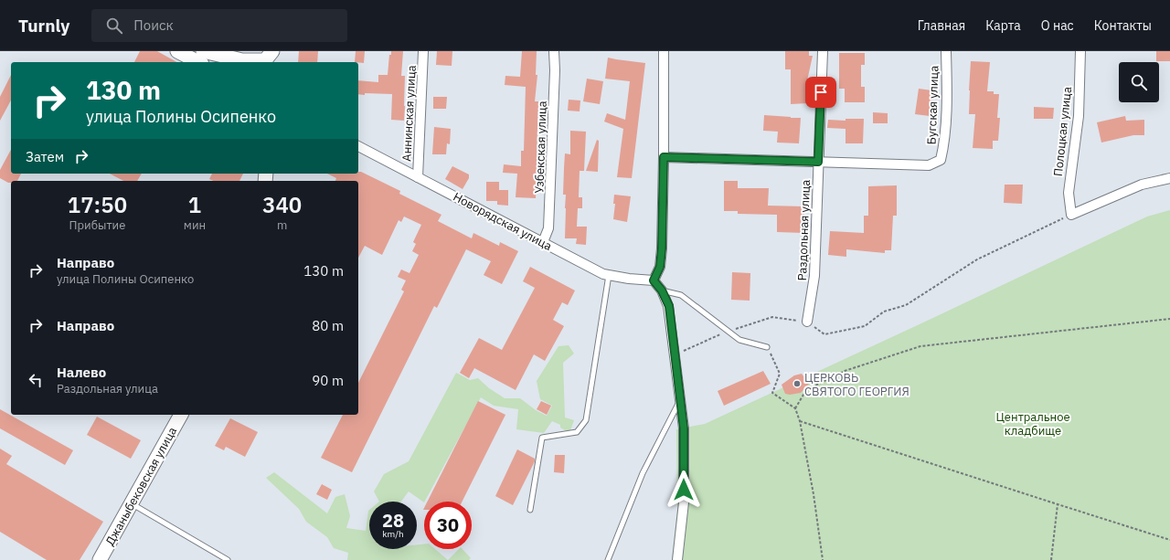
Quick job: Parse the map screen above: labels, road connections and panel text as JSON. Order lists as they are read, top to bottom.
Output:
{
  "streets": {
    "main road": ["Джаныбековская улица"],
    "street": [
      "Бугская улица",
      "Аннинская улица",
      "Полоцкая улица",
      "Узбекская улица",
      "Новорядская улица",
      "Раздольная улица"
    ]
  },
  "crossings": [
    ["Бугская улица", "Раздольная улица"],
    ["Аннинская улица", "Новорядская улица"],
    ["Узбекская улица", "Новорядская улица"]
  ],
  "parks": ["Центральное кладбище"],
  "places": ["ЦЕРКОВЬ СВЯТОГО ГЕОРГИЯ"],
  "page": {
    "header": "Turnly",
    "search": "Поиск",
    "nav": [
      "Главная",
      "Карта",
      "О нас",
      "Контакты"
    ],
    "turn": ["130 m", "улица Полины Осипенко"],
    "then": "Затем",
    "eta": [
      "17:50",
      "Прибытие",
      "1",
      "мин",
      "340",
      "m"
    ],
    "list": [
      {
        "name": "Направо",
        "note": "улица Полины Осипенко",
        "value": "130 m"
      },
      {
        "name": "Направо",
        "value": "80 m"
      },
      {
        "name": "Налево",
        "note": "Раздольная улица",
        "value": "90 m"
      }
    ],
    "speed": "28 km/h",
    "limit": "30"
  }
}
